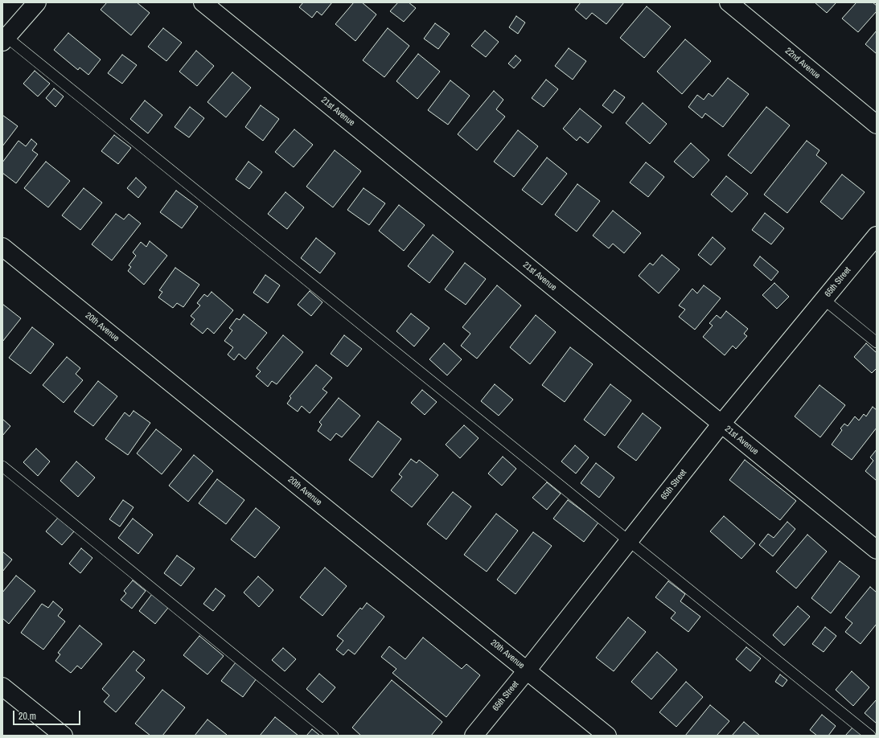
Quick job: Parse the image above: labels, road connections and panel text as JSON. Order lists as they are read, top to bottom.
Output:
{
  "streets": {
    "street": [
      "22nd Avenue",
      "21st Avenue",
      "65th Street",
      "20th Avenue"
    ]
  },
  "crossings": [
    ["21st Avenue", "65th Street"],
    ["65th Street", "20th Avenue"]
  ],
  "scale_bar": "20 m"
}
